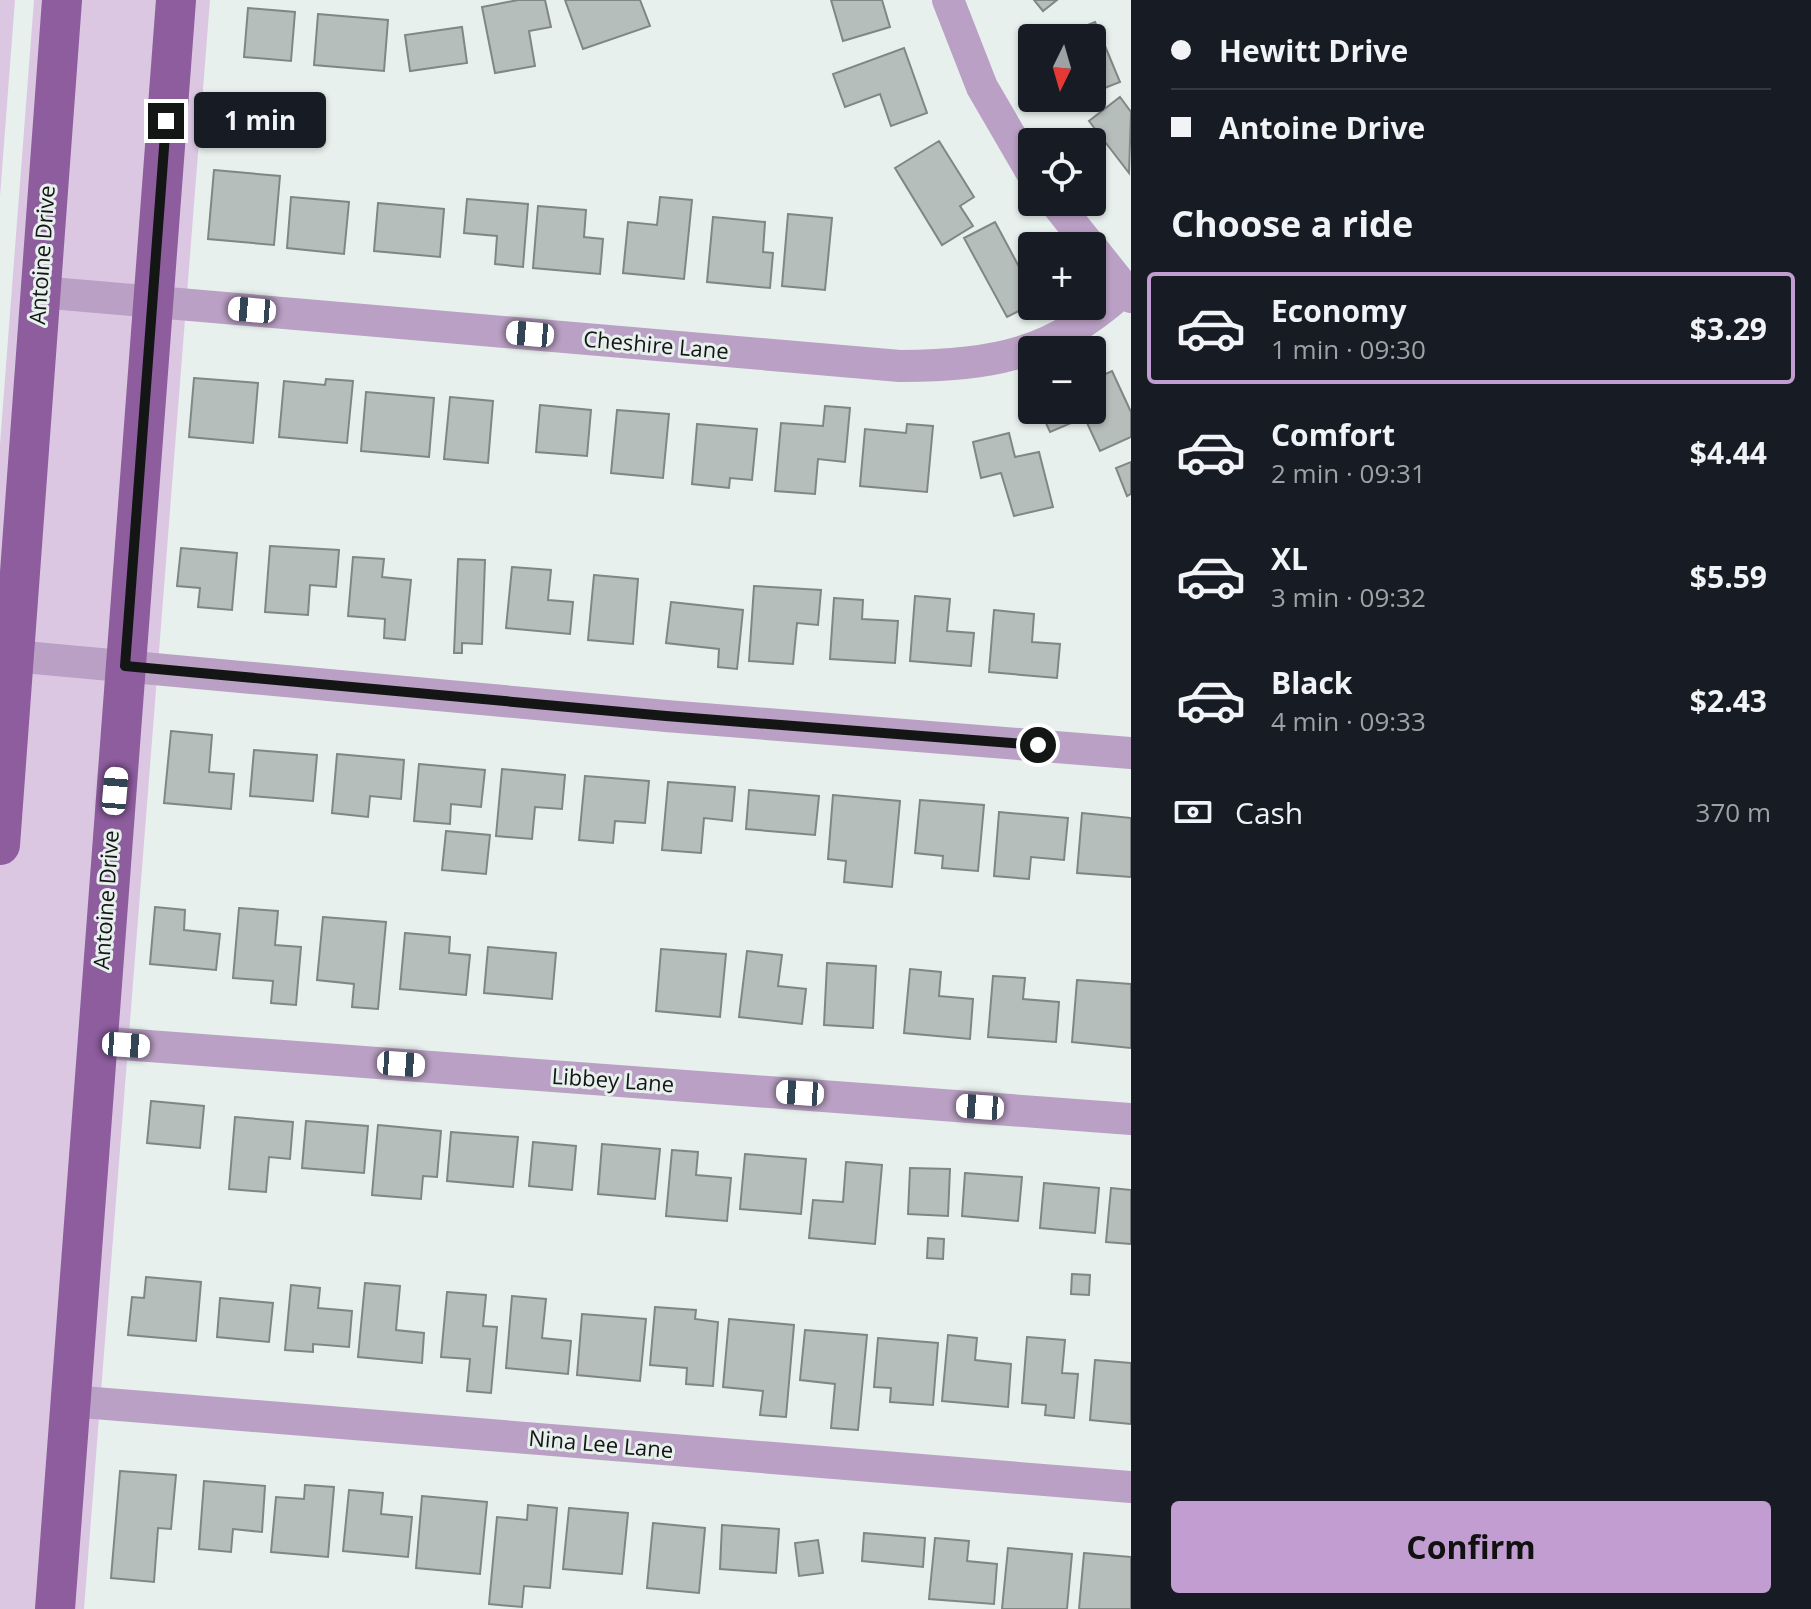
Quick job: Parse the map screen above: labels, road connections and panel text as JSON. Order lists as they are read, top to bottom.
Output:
{
  "streets": {
    "main road": ["Antoine Drive"],
    "street": ["Cheshire Lane", "Libbey Lane", "Nina Lee Lane"]
  },
  "crossings": [
    ["Antoine Drive", "Cheshire Lane"],
    ["Antoine Drive", "Libbey Lane"],
    ["Antoine Drive", "Nina Lee Lane"]
  ],
  "north": "bottom",
  "page": {
    "banner": ["Hewitt Drive", "Antoine Drive"],
    "map_buttons": ["+", "−"],
    "bubble": "1 min",
    "heading": "Choose a ride",
    "list": [
      {
        "name": "Economy",
        "note": "1 min · 09:30",
        "value": "$3.29"
      },
      {
        "name": "Comfort",
        "note": "2 min · 09:31",
        "value": "$4.44"
      },
      {
        "name": "XL",
        "note": "3 min · 09:32",
        "value": "$5.59"
      },
      {
        "name": "Black",
        "note": "4 min · 09:33",
        "value": "$2.43"
      }
    ],
    "pay": ["Cash", "370 m"],
    "buttons": "Confirm"
  }
}
